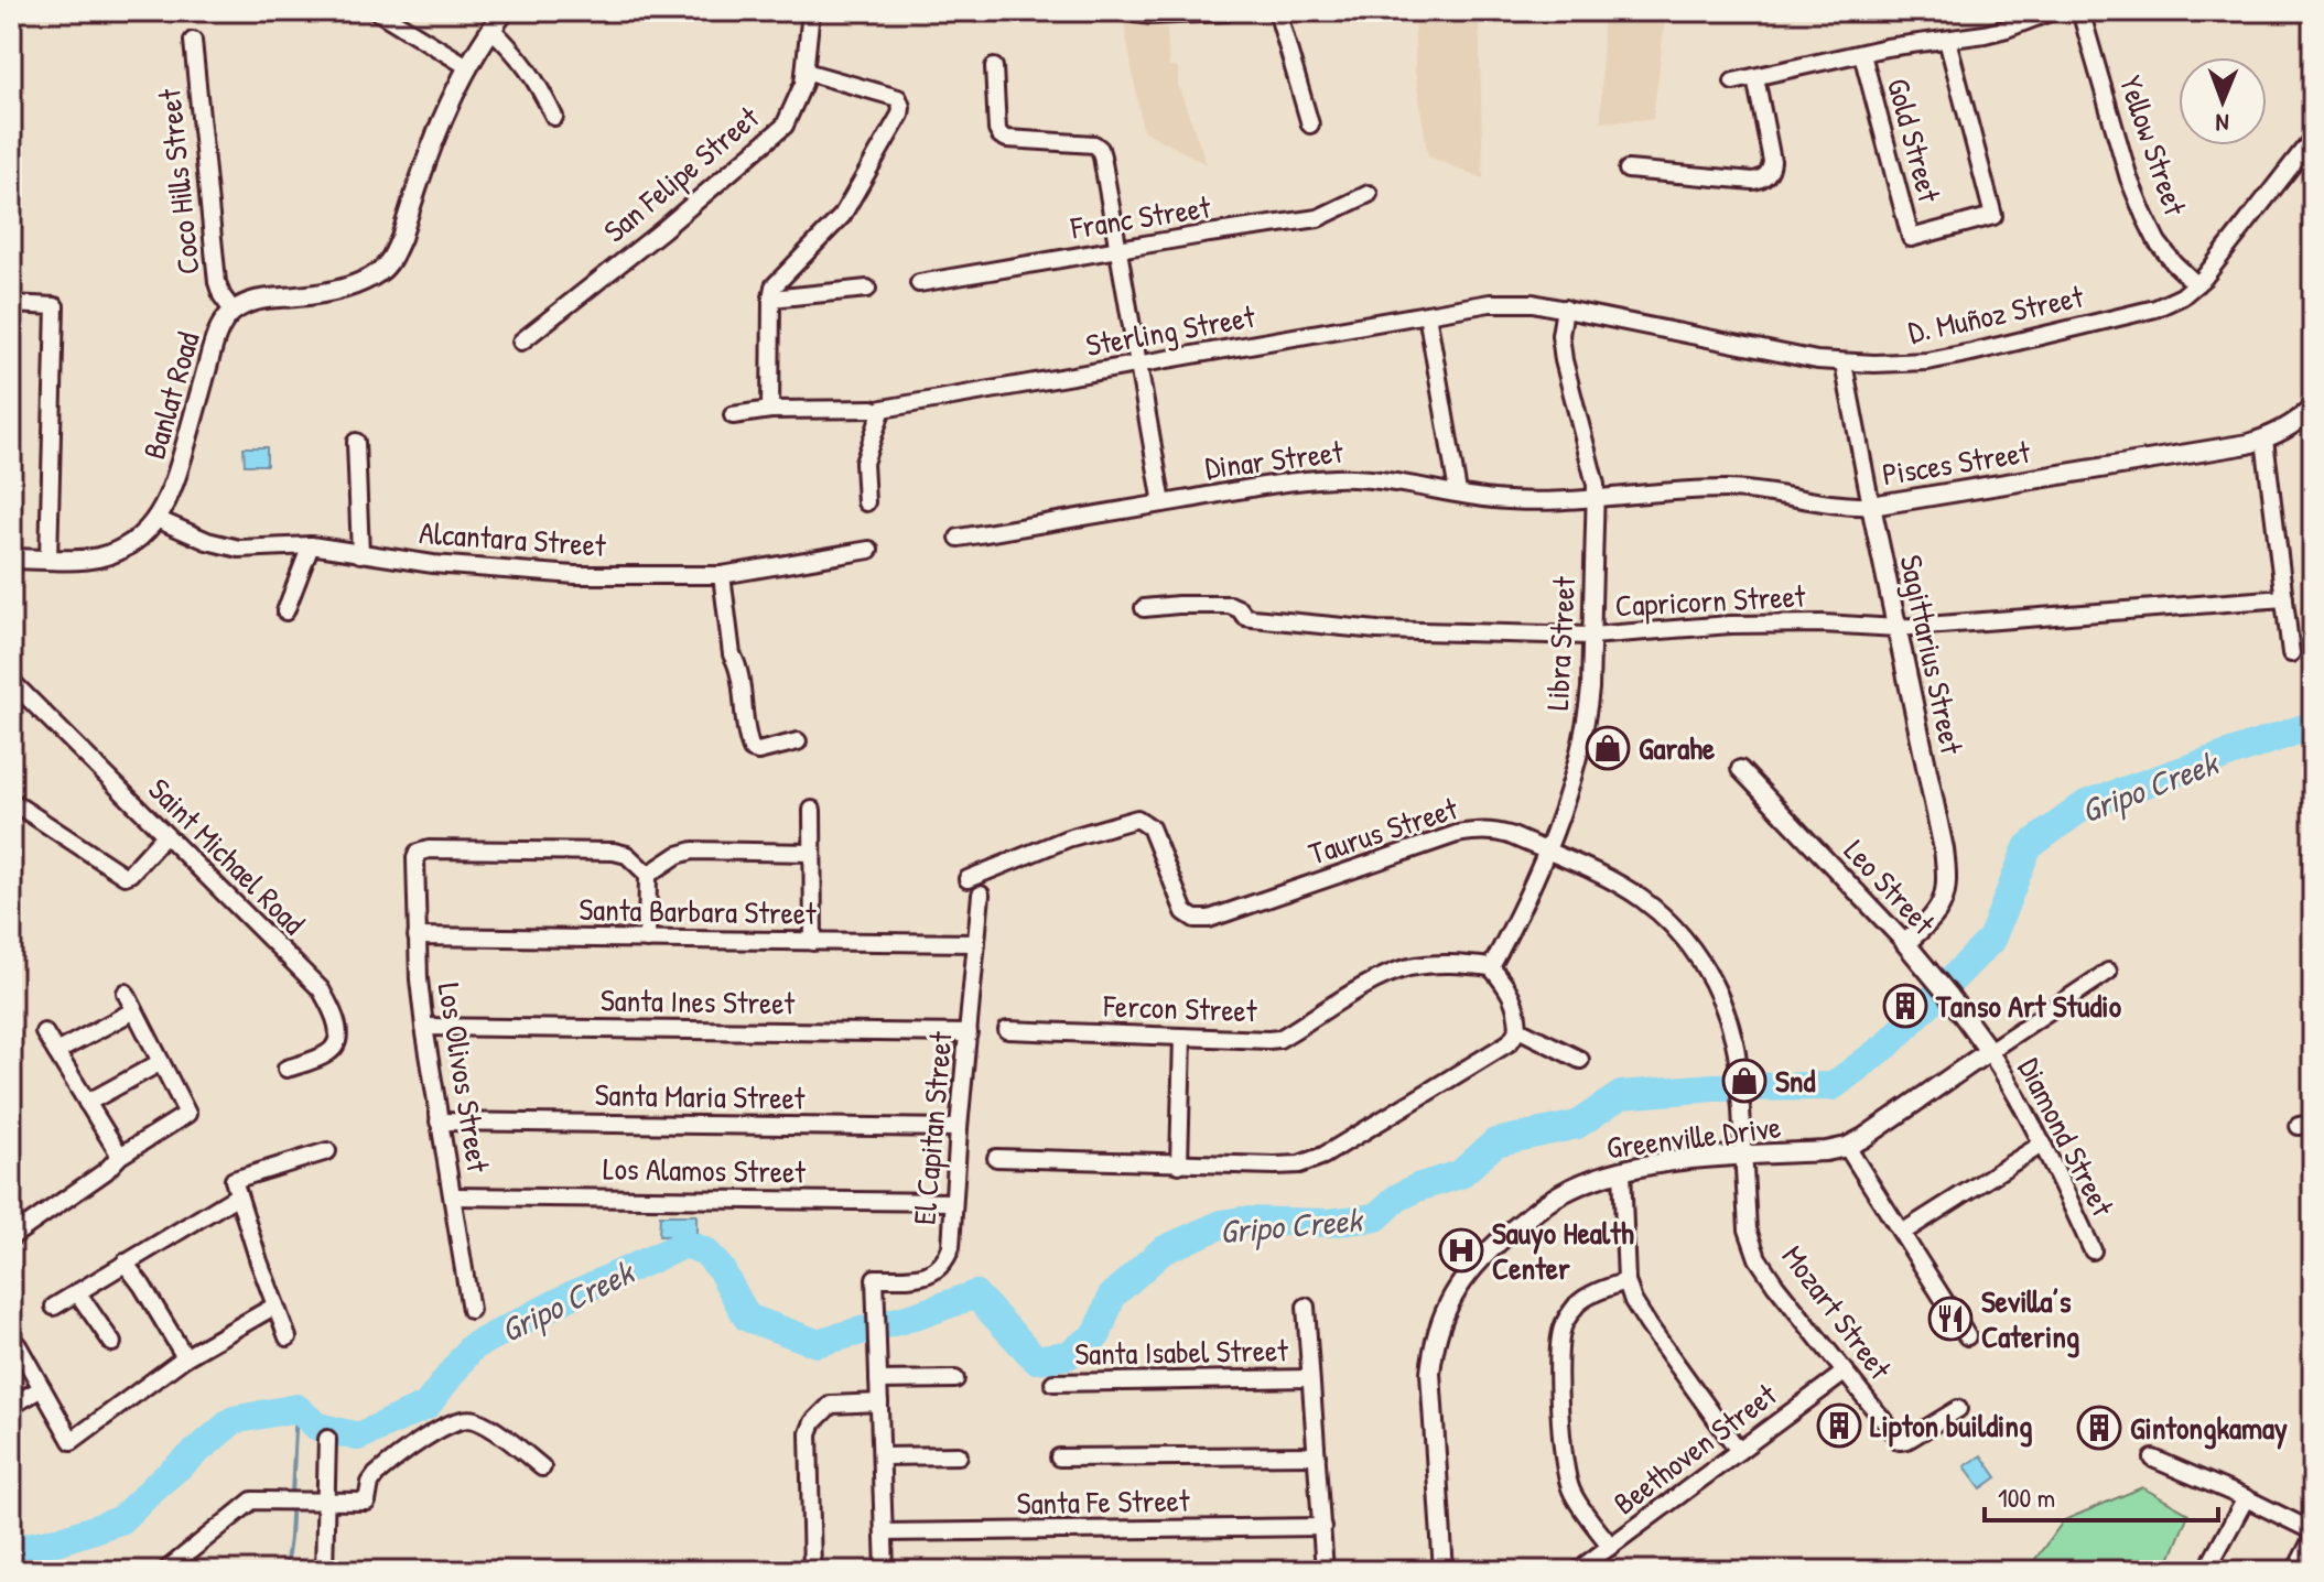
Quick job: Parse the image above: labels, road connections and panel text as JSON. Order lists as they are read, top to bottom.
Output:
{
  "streets": {
    "street": [
      "Gold Street",
      "Yellow Street",
      "San Felipe Street",
      "Coco Hills Street",
      "Franc Street",
      "D. Muñoz Street",
      "Sterling Street",
      "Banlat Road",
      "Dinar Street",
      "Pisces Street",
      "Alcantara Street",
      "Capricorn Street",
      "Libra Street",
      "Sagittarius Street",
      "Taurus Street",
      "Saint Michael Road",
      "Leo Street",
      "Santa Barbara Street",
      "Santa Ines Street",
      "Fercon Street",
      "Los Olivos Street",
      "Santa Maria Street",
      "El Capitan Street",
      "Greenville Drive",
      "Diamond Street",
      "Los Alamos Street",
      "Mozart Street",
      "Santa Isabel Street",
      "Beethoven Street",
      "Santa Fe Street"
    ]
  },
  "crossings": [
    ["Yellow Street", "D. Muñoz Street"],
    ["Coco Hills Street", "Banlat Road"],
    ["D. Muñoz Street", "Sterling Street"],
    ["D. Muñoz Street", "Libra Street"],
    ["D. Muñoz Street", "Sagittarius Street"],
    ["Sterling Street", "Libra Street"],
    ["Banlat Road", "Alcantara Street"],
    ["Dinar Street", "Pisces Street"],
    ["Dinar Street", "Libra Street"],
    ["Pisces Street", "Libra Street"],
    ["Pisces Street", "Sagittarius Street"],
    ["Capricorn Street", "Libra Street"],
    ["Capricorn Street", "Sagittarius Street"],
    ["Libra Street", "Taurus Street"],
    ["Libra Street", "Fercon Street"],
    ["Sagittarius Street", "Leo Street"],
    ["Taurus Street", "Greenville Drive"],
    ["Taurus Street", "Mozart Street"],
    ["Leo Street", "Greenville Drive"],
    ["Leo Street", "Diamond Street"],
    ["Santa Barbara Street", "Los Olivos Street"],
    ["Santa Barbara Street", "El Capitan Street"],
    ["Santa Ines Street", "Los Olivos Street"],
    ["Santa Ines Street", "El Capitan Street"],
    ["Los Olivos Street", "Santa Maria Street"],
    ["Los Olivos Street", "Los Alamos Street"],
    ["Santa Maria Street", "El Capitan Street"],
    ["El Capitan Street", "Los Alamos Street"],
    ["El Capitan Street", "Santa Fe Street"],
    ["Greenville Drive", "Diamond Street"],
    ["Greenville Drive", "Mozart Street"],
    ["Mozart Street", "Beethoven Street"]
  ],
  "water": ["Gripo Creek"],
  "places": {
    "shop": ["Garahe", "Snd"],
    "building": ["Tanso Art Studio", "Lipton building", "Gintongkamay"],
    "hospital": ["Sauyo Health Center"],
    "restaurant": ["Sevilla’s Catering"]
  },
  "scale_bar": "100 m",
  "north": "bottom"
}
